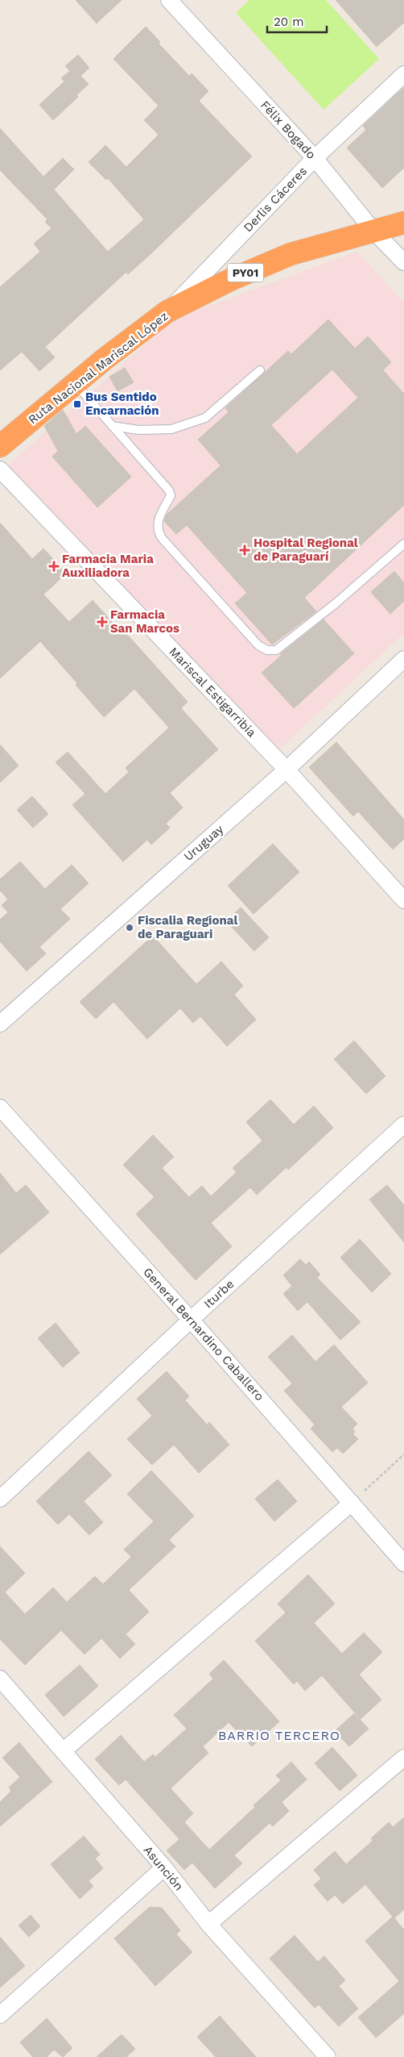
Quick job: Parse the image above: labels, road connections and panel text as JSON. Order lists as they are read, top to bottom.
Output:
{
  "streets": {
    "highway": ["PY01", "Ruta Nacional Mariscal López"],
    "street": [
      "Félix Bogado",
      "Derlis Cáceres",
      "Mariscal Estigarribia",
      "Uruguay",
      "Iturbe",
      "General Bernardino Caballero",
      "Asunción"
    ]
  },
  "crossings": [
    ["Félix Bogado", "Derlis Cáceres"],
    ["Félix Bogado", "Ruta Nacional Mariscal López"],
    ["Derlis Cáceres", "Ruta Nacional Mariscal López"],
    ["Mariscal Estigarribia", "Uruguay"],
    ["Iturbe", "General Bernardino Caballero"]
  ],
  "districts": ["BARRIO TERCERO"],
  "places": {
    "transit": ["Bus Sentido Encarnación"],
    "health": ["Hospital Regional de Paraguarí", "Farmacia Maria Auxiliadora", "Farmacia San Marcos"],
    "other": ["Fiscalia Regional de Paraguari"]
  },
  "scale_bar": "20 m"
}
